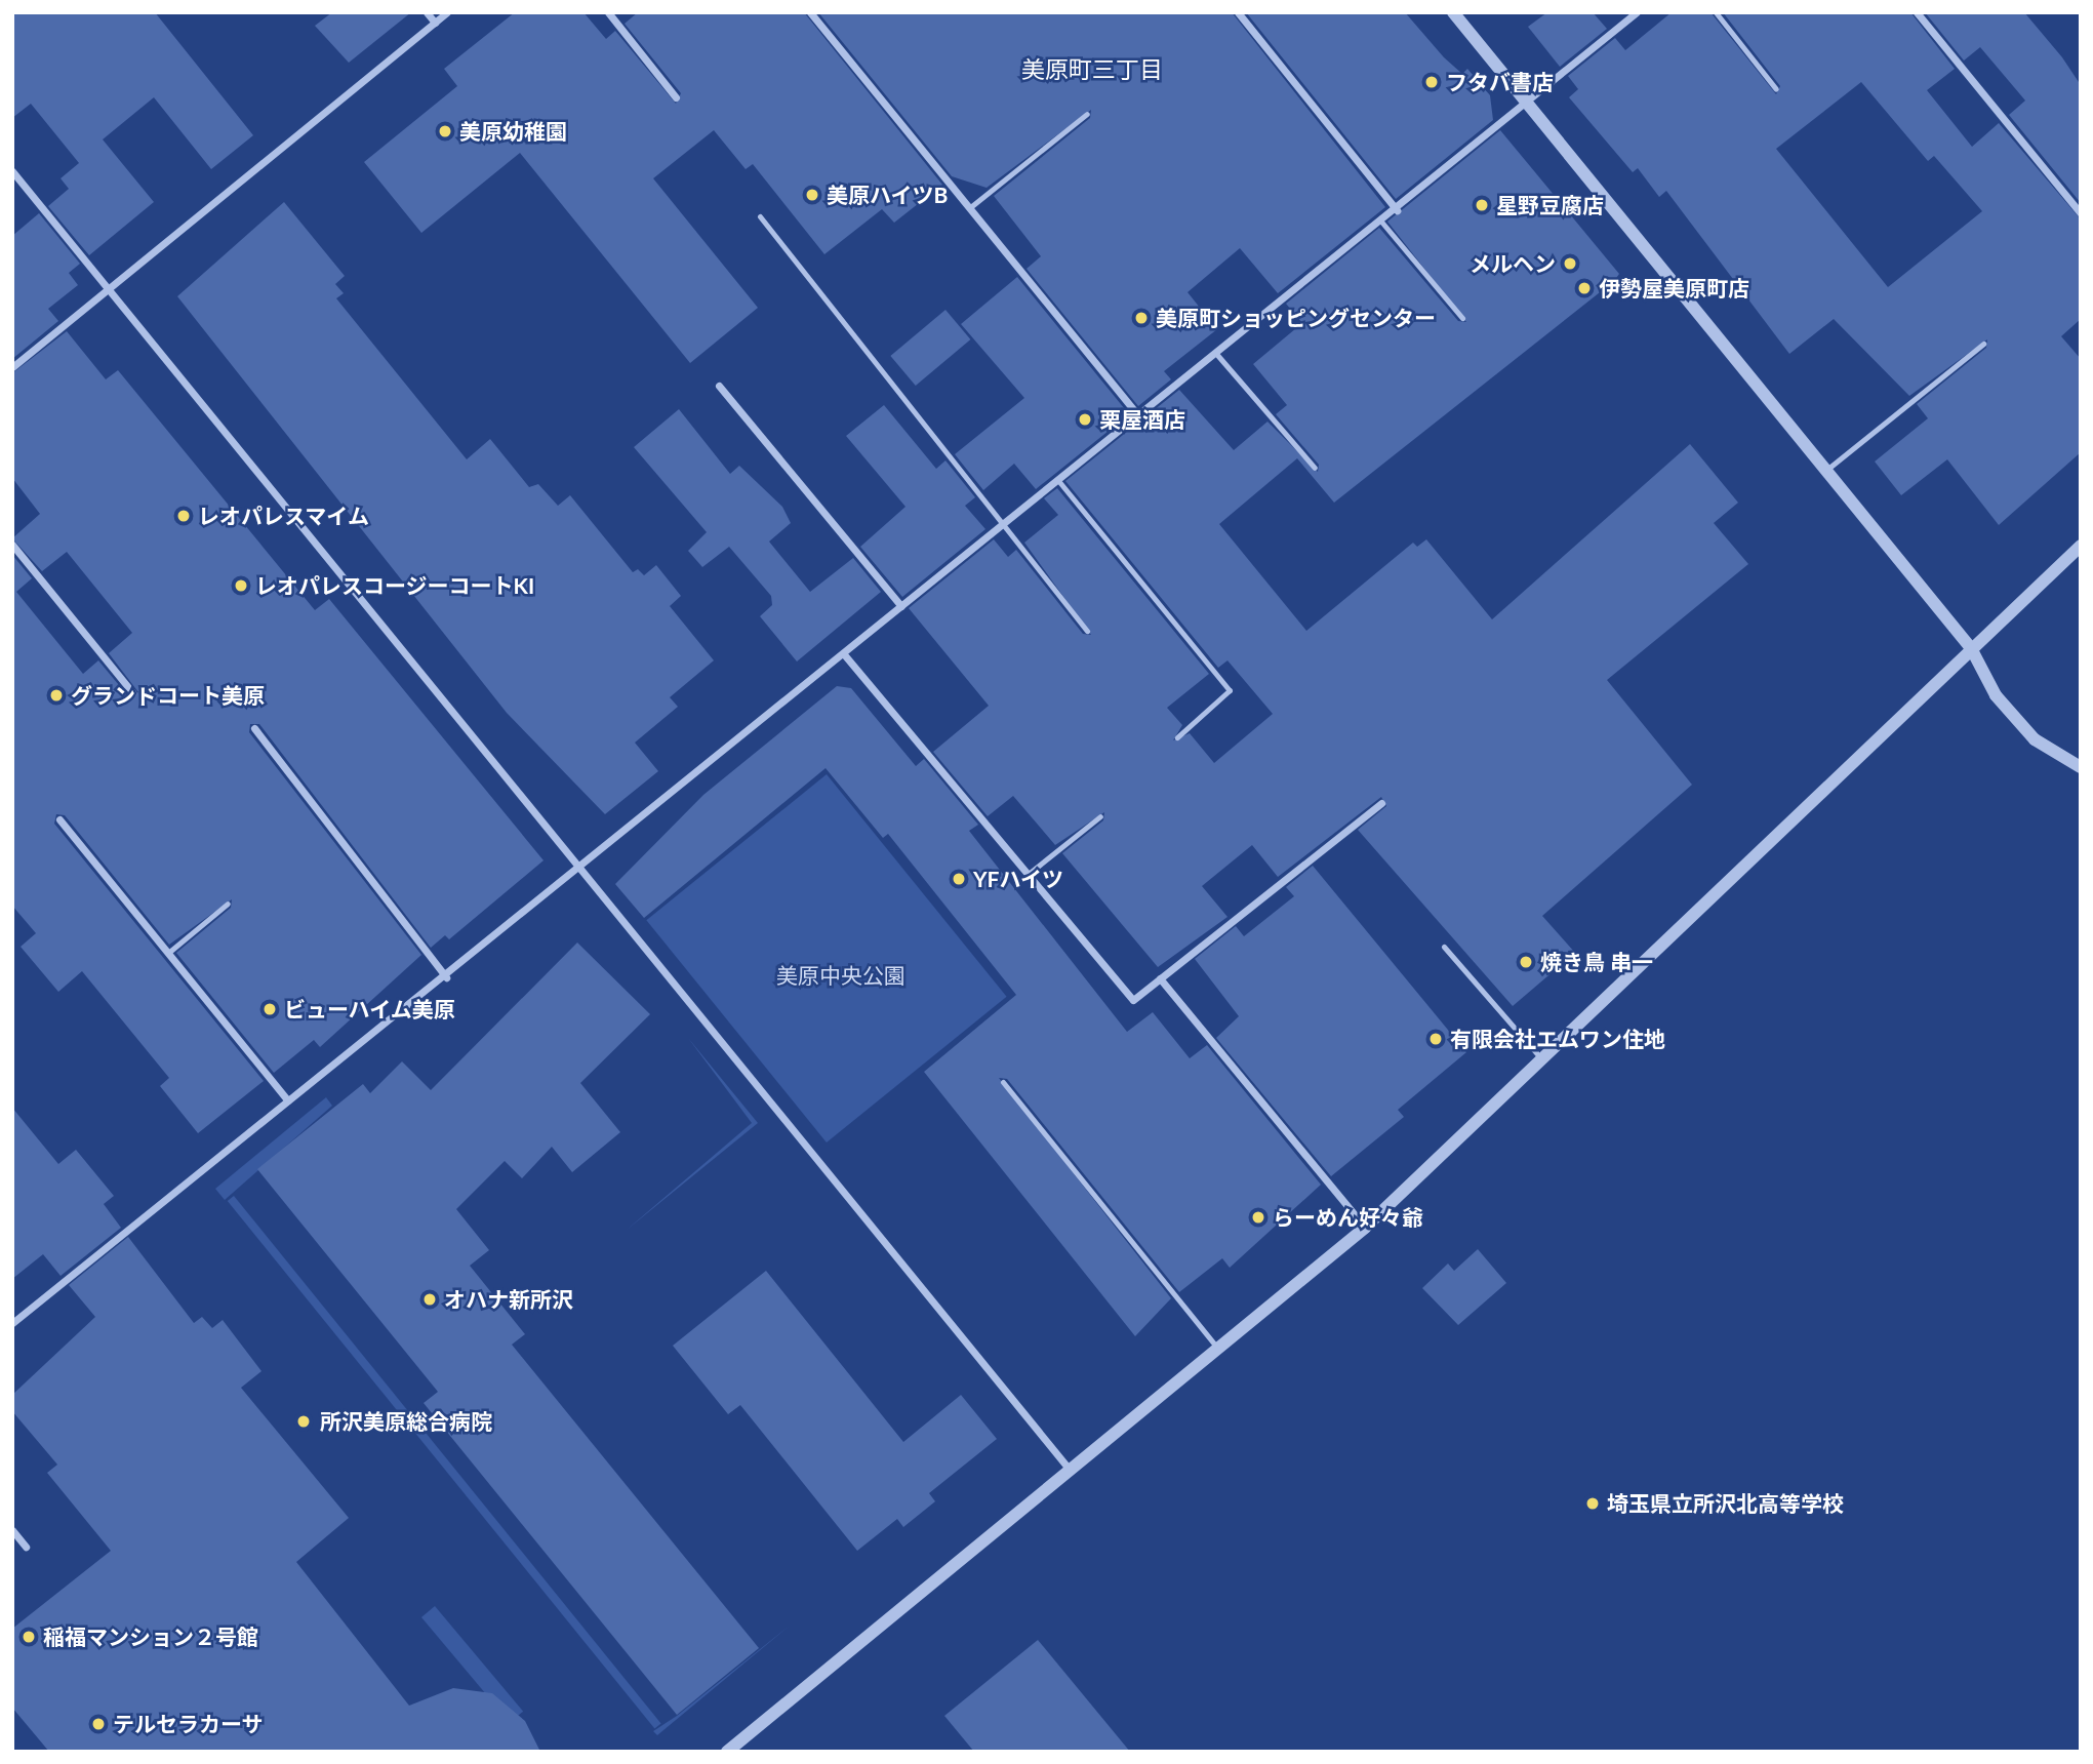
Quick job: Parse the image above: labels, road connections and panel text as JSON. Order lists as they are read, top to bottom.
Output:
{
  "districts": ["美原町三丁目"],
  "parks": ["美原中央公園"],
  "places": [
    "フタバ書店",
    "美原幼稚園",
    "美原ハイツB",
    "星野豆腐店",
    "メルヘン",
    "伊勢屋美原町店",
    "美原町ショッピングセンター",
    "栗屋酒店",
    "レオパレスマイム",
    "レオパレスコージーコートKI",
    "グランドコート美原",
    "YFハイツ",
    "焼き鳥 串一",
    "ビューハイム美原",
    "有限会社エムワン住地",
    "らーめん好々爺",
    "オハナ新所沢",
    "所沢美原総合病院",
    "埼玉県立所沢北高等学校",
    "稲福マンション２号館",
    "テルセラカーサ"
  ]
}
